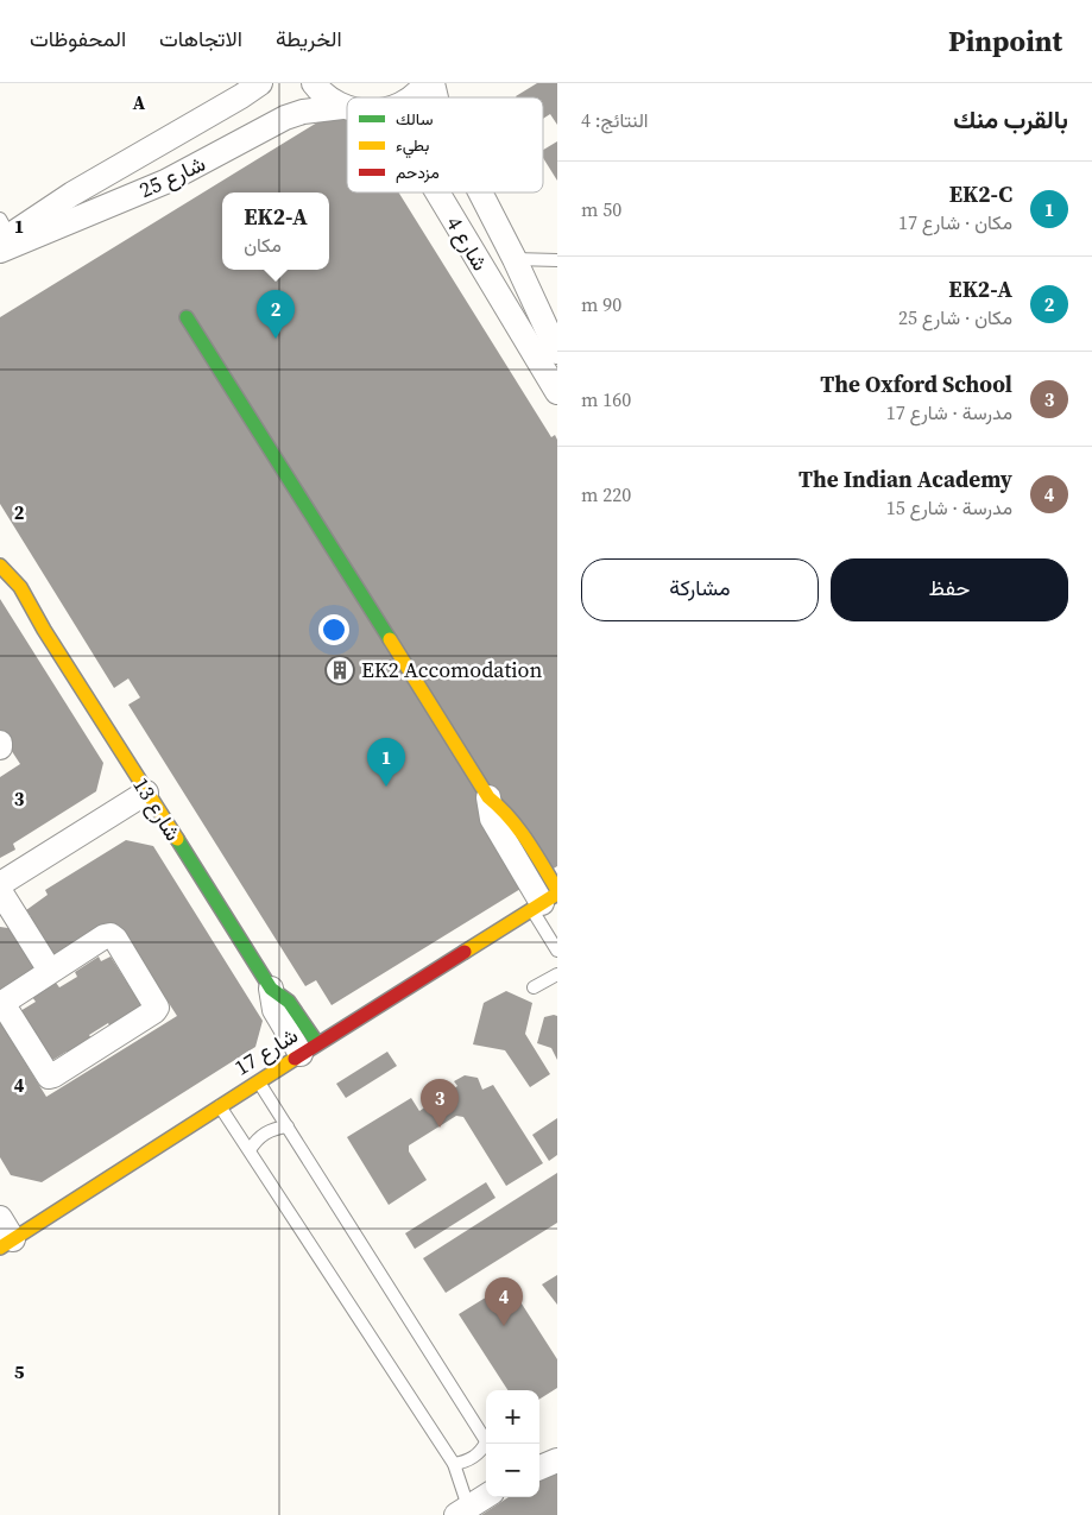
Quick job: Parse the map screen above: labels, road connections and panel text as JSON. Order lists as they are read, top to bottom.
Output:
{
  "streets": {
    "street": [
      "شارع 25",
      "شارع 4",
      "شارع 13",
      "شارع 17"
    ]
  },
  "crossings": [
    ["شارع 13", "شارع 17"]
  ],
  "places": {
    "building": ["EK2 Accomodation"]
  },
  "legend": ["سالك", "بطيء", "مزدحم"],
  "page": {
    "header": "Pinpoint",
    "nav": ["الخريطة", "الاتجاهات", "المحفوظات"],
    "heading": ["بالقرب منك", "النتائج: 4"],
    "list": [
      {
        "mark": "1",
        "name": "EK2-C",
        "note": "مكان · شارع 17",
        "value": "50 m"
      },
      {
        "mark": "2",
        "name": "EK2-A",
        "note": "مكان · شارع 25",
        "value": "90 m"
      },
      {
        "mark": "3",
        "name": "The Oxford School",
        "note": "مدرسة · شارع 17",
        "value": "160 m"
      },
      {
        "mark": "4",
        "name": "The Indian Academy",
        "note": "مدرسة · شارع 15",
        "value": "220 m"
      }
    ],
    "popup": ["EK2-A", "مكان"],
    "pins": [
      "2",
      "1",
      "3",
      "4"
    ],
    "buttons": ["حفظ", "مشاركة"],
    "map_buttons": ["+", "−"]
  },
  "grid": {
    "columns": ["A"],
    "rows": [
      "1",
      "2",
      "3",
      "4",
      "5"
    ]
  }
}
